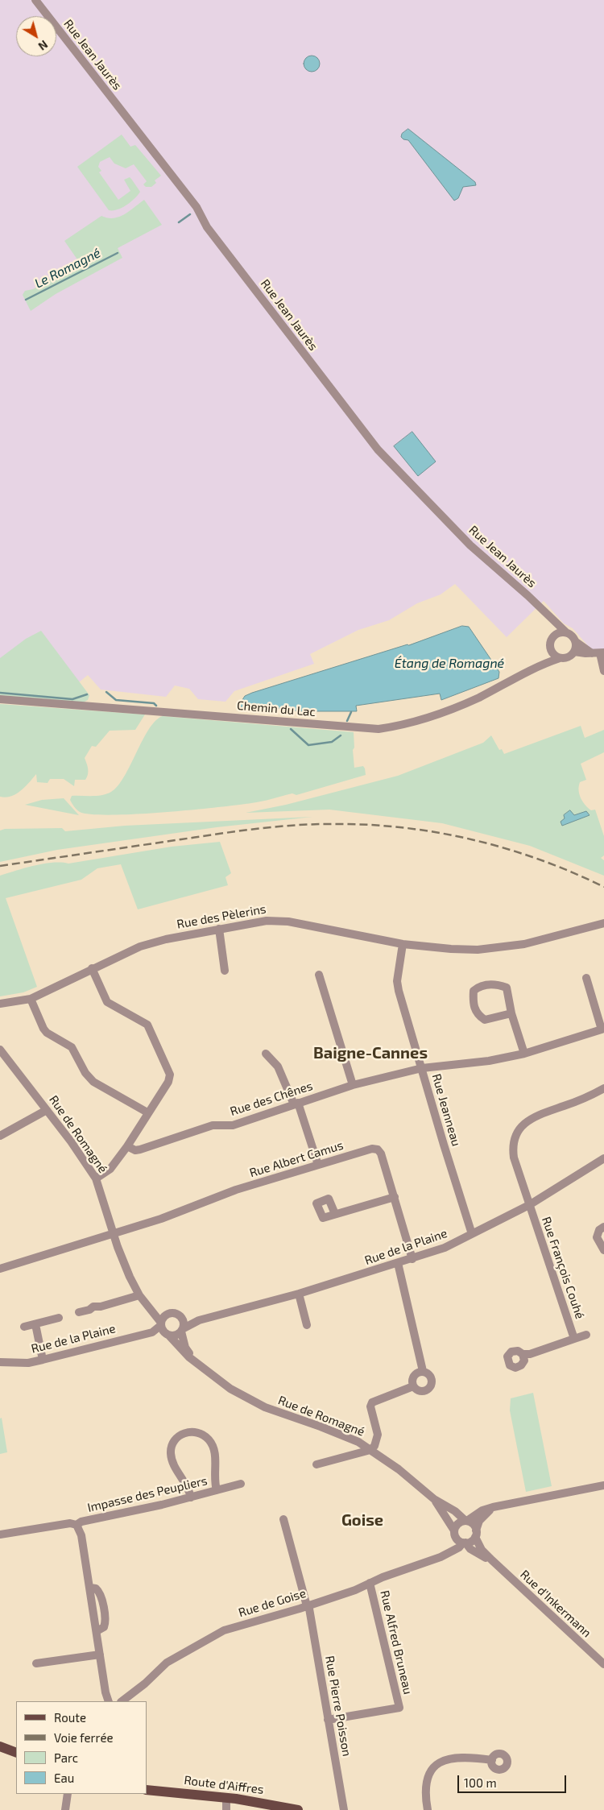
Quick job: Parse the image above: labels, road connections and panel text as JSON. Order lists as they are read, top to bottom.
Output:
{
  "streets": {
    "main road": ["Route d'Aiffres"],
    "street": [
      "Rue Jean Jaurès",
      "Chemin du Lac",
      "Rue des Pèlerins",
      "Rue des Chênes",
      "Rue Jeanneau",
      "Rue de Romagné",
      "Rue Albert Camus",
      "Rue de la Plaine",
      "Rue François Couhé",
      "Impasse des Peupliers",
      "Rue de Goise",
      "Rue d'Inkermann",
      "Rue Alfred Bruneau",
      "Rue Pierre Poisson"
    ]
  },
  "crossings": [
    ["Rue Jean Jaurès", "Chemin du Lac"],
    ["Rue des Pèlerins", "Rue Jeanneau"],
    ["Rue des Chênes", "Rue Jeanneau"],
    ["Rue Jeanneau", "Rue de la Plaine"],
    ["Rue de Romagné", "Rue Albert Camus"],
    ["Rue de Romagné", "Rue de la Plaine"],
    ["Rue de Romagné", "Rue de Goise"],
    ["Rue de Romagné", "Rue d'Inkermann"],
    ["Rue Albert Camus", "Rue de la Plaine"],
    ["Rue de la Plaine", "Rue François Couhé"],
    ["Rue de Goise", "Rue d'Inkermann"],
    ["Rue de Goise", "Rue Alfred Bruneau"],
    ["Rue de Goise", "Rue Pierre Poisson"],
    ["Rue Alfred Bruneau", "Rue Pierre Poisson"]
  ],
  "districts": ["Baigne-Cannes", "Goise"],
  "water": ["Le Romagné", "Étang de Romagné"],
  "legend": [
    "Route",
    "Voie ferrée",
    "Parc",
    "Eau"
  ],
  "scale_bar": "100 m",
  "north": "bottom right"
}
